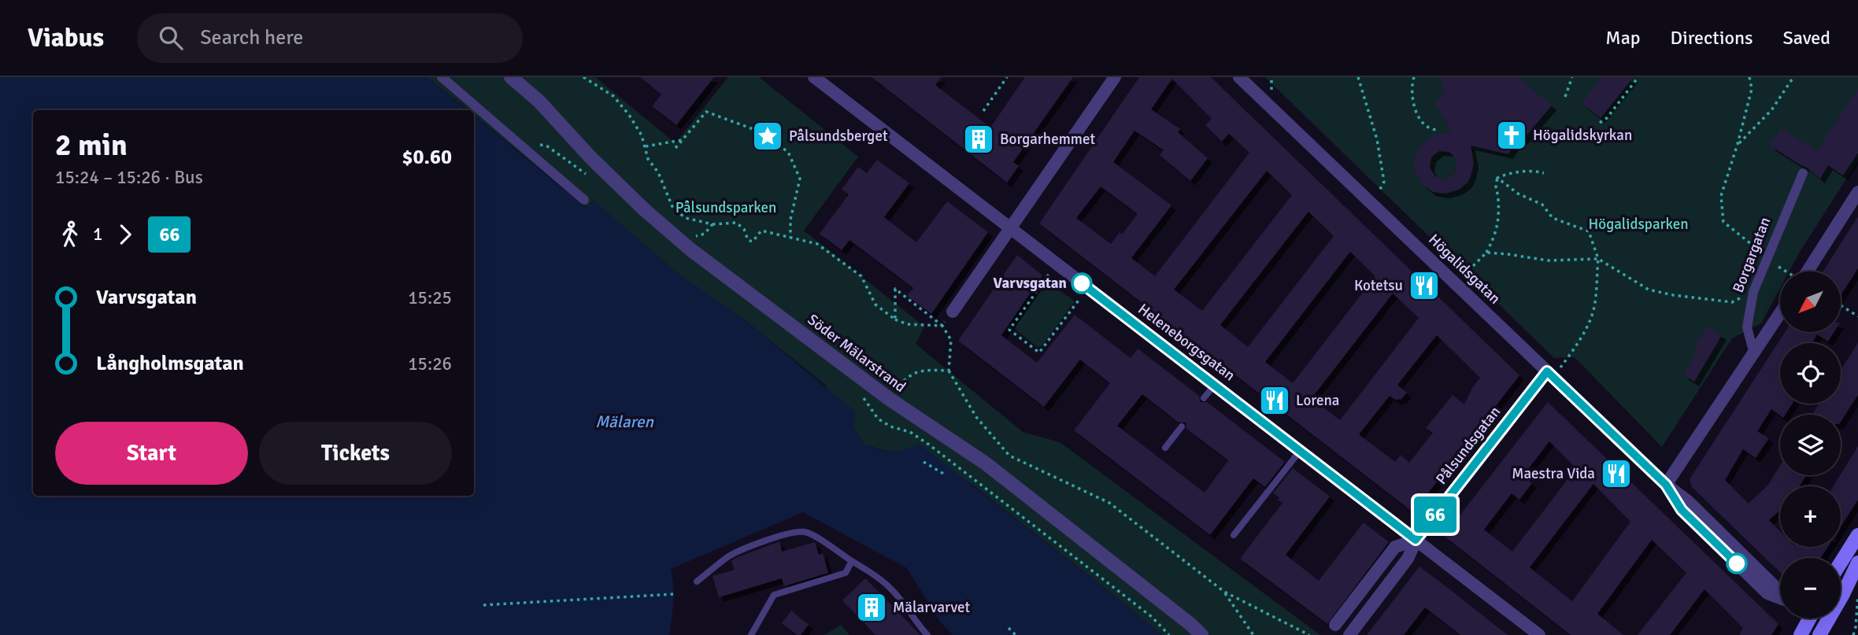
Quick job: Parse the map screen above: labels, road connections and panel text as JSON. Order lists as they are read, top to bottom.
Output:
{
  "streets": {
    "street": [
      "Borgargatan",
      "Högalidsgatan",
      "Heleneborgsgatan",
      "Söder Mälarstrand",
      "Pålsundsgatan"
    ]
  },
  "crossings": [
    ["Högalidsgatan", "Pålsundsgatan"],
    ["Heleneborgsgatan", "Pålsundsgatan"]
  ],
  "water": ["Mälaren"],
  "parks": ["Pålsundsparken", "Högalidsparken"],
  "places": {
    "church": ["Högalidskyrkan"],
    "place": ["Pålsundsberget"],
    "building": ["Borgarhemmet", "Mälarvarvet"],
    "other": ["Varvsgatan"],
    "restaurant": ["Kotetsu", "Lorena", "Maestra Vida"]
  },
  "lines": ["bus line 66"],
  "north": "bottom left",
  "page": {
    "header": "Viabus",
    "search": "Search here",
    "nav": ["Map", "Directions", "Saved"],
    "on_map": "66",
    "heading": ["2 min", "15:24 – 15:26 · Bus", "$0.60"],
    "legs": ["1", "66"],
    "list": [
      {
        "name": "Varvsgatan",
        "value": "15:25"
      },
      {
        "name": "Långholmsgatan",
        "value": "15:26"
      }
    ],
    "map_buttons": ["+", "−"],
    "buttons": ["Start", "Tickets"]
  }
}
